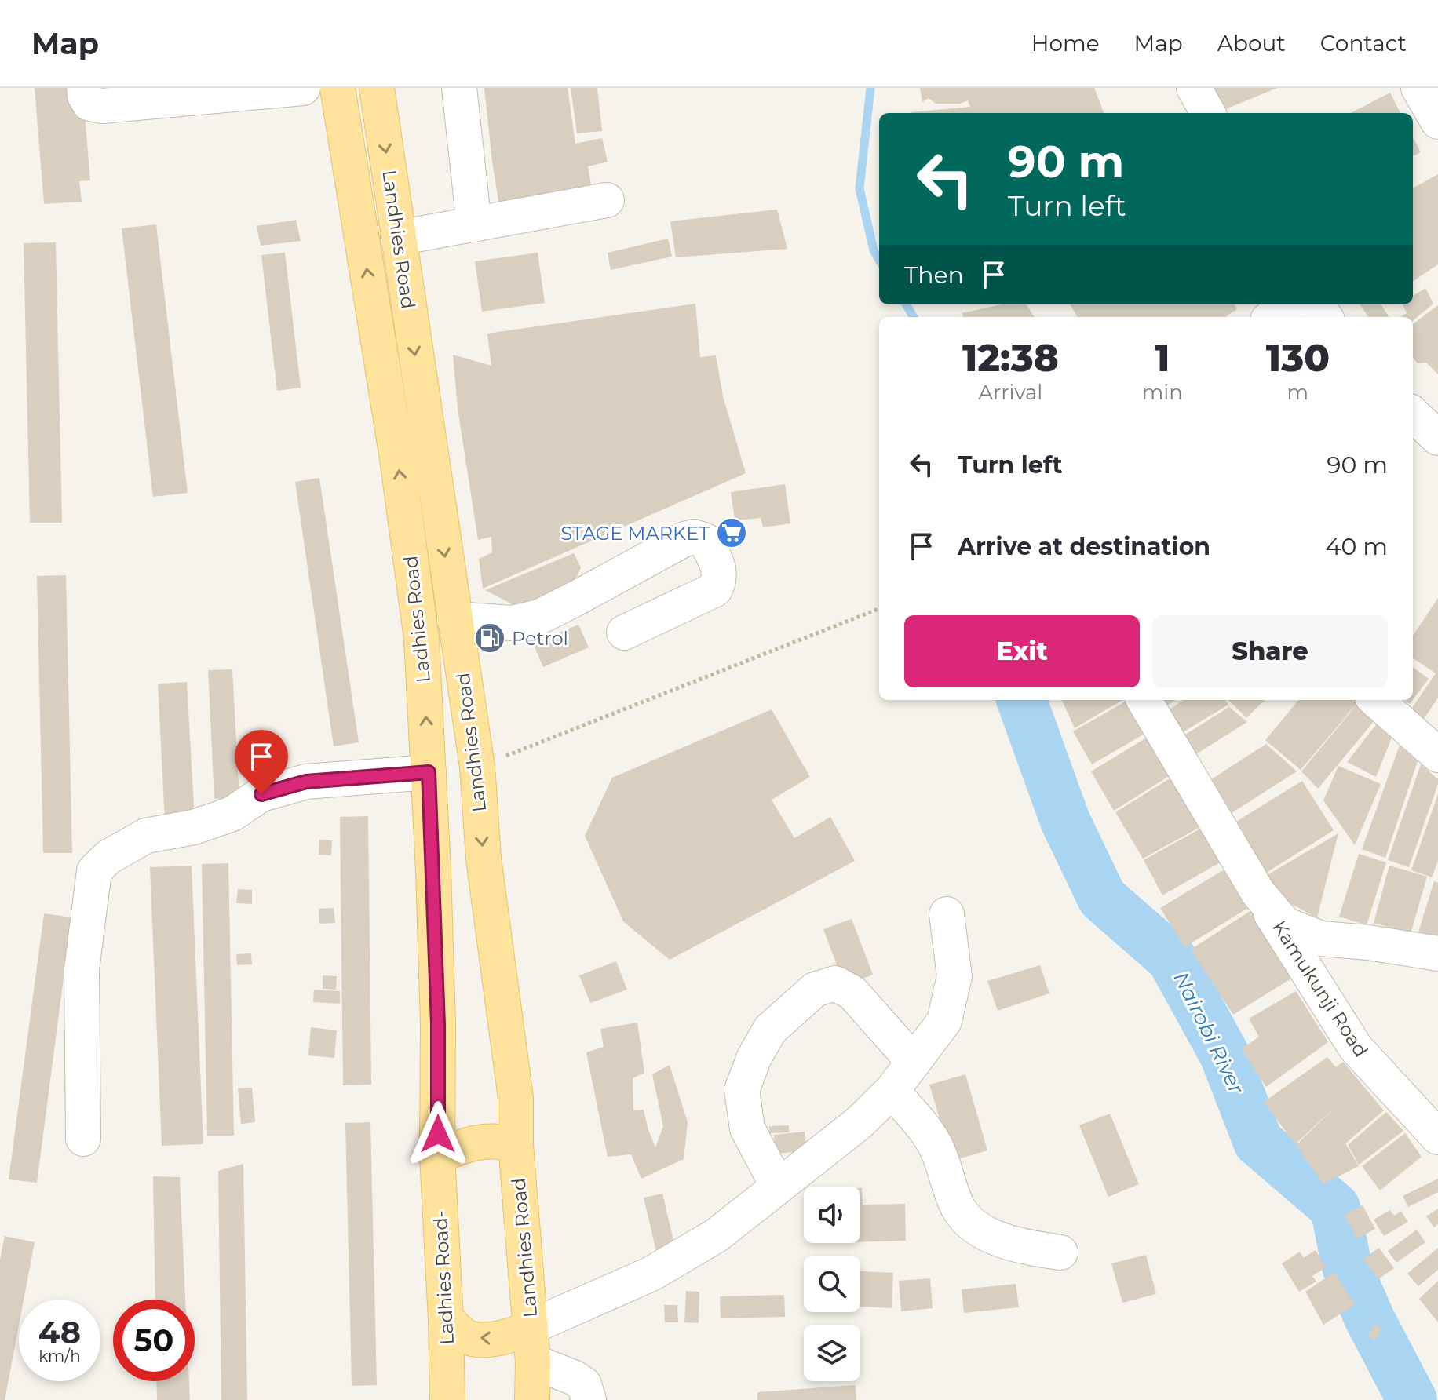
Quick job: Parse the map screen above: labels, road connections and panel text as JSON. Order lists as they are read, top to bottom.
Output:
{
  "streets": {
    "main road": ["Landhies Road", "Ladhies Road", "Ladhies Road-"],
    "street": ["Kamukunji Road"]
  },
  "crossings": [
    ["Ladhies Road", "Ladhies Road-"]
  ],
  "one_way": ["Landhies Road", "Ladhies Road"],
  "water": ["Nairobi River"],
  "places": {
    "supermarket": ["STAGE MARKET"],
    "fuel station": ["Petrol"]
  },
  "page": {
    "header": "Map",
    "nav": [
      "Home",
      "Map",
      "About",
      "Contact"
    ],
    "turn": ["90 m", "Turn left"],
    "then": "Then",
    "eta": [
      "12:38",
      "Arrival",
      "1",
      "min",
      "130",
      "m"
    ],
    "list": [
      {
        "name": "Turn left",
        "value": "90 m"
      },
      {
        "name": "Arrive at destination",
        "value": "40 m"
      }
    ],
    "buttons": ["Exit", "Share"],
    "speed": "48 km/h",
    "limit": "50"
  }
}
